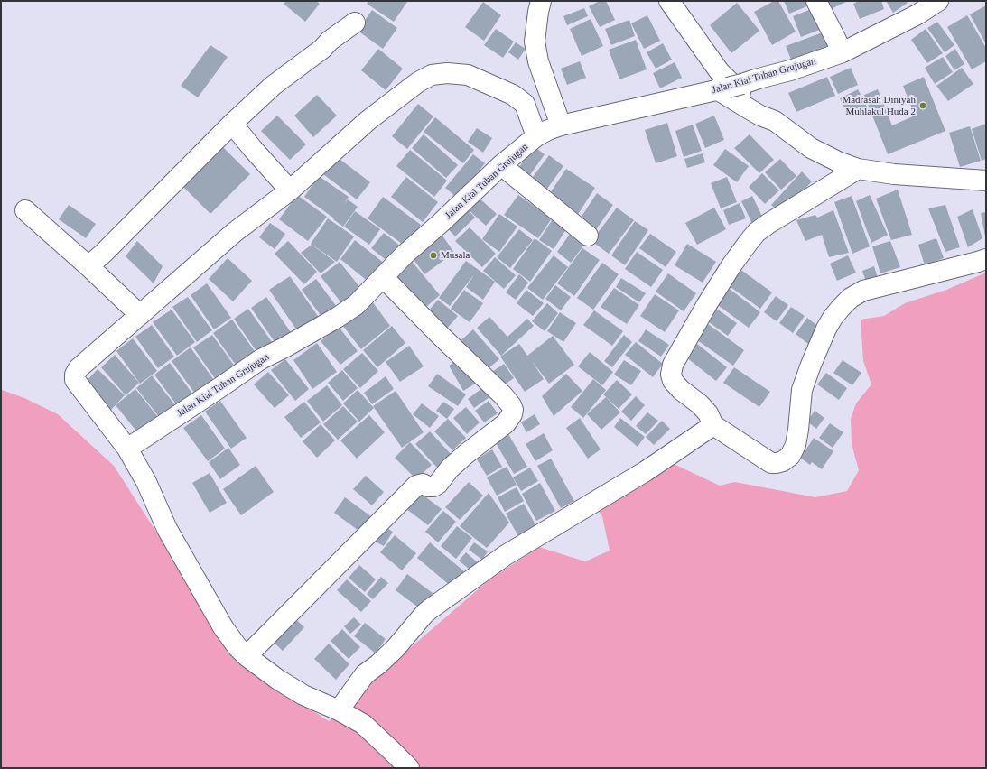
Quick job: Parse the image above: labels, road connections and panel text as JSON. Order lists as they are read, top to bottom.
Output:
{
  "streets": {
    "street": ["Jalan Kiai Tuban Grujugan"]
  },
  "places": ["Madrasah Diniyah Muhlakul Huda 2", "Musala"]
}
